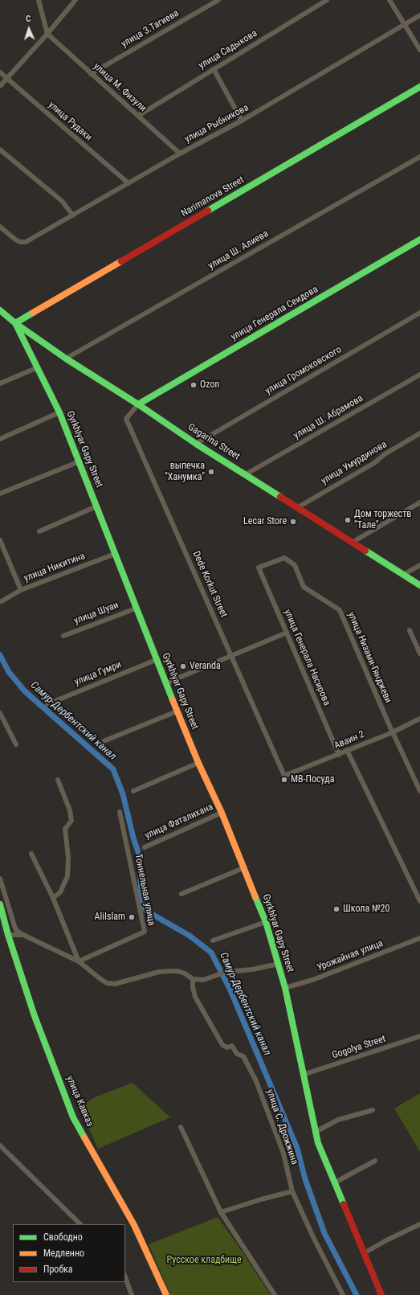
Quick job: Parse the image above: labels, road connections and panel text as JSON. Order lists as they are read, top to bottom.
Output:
{
  "streets": {
    "main road": [
      "Narimanova Street",
      "улица Генерала Сеидова",
      "Gagarina Street",
      "Gyrkhlyar Gapy Street",
      "улица Кавказ"
    ],
    "street": [
      "улица З.Тагиева",
      "улица Садыкова",
      "улица М. Физули",
      "улица Рудаки",
      "улица Рыбникова",
      "улица Ш. Алиева",
      "улица Громоковского",
      "улица Ш. Абрамова",
      "улица Умурдинова",
      "улица Никитина",
      "Dede Korkut Street",
      "улица Шуаи",
      "улица Генерала Насирова",
      "улица Низами-Гянджеви",
      "улица Гумри",
      "Аваин 2",
      "улица Фаталихана",
      "Тоннельная улица",
      "Урожайная улица",
      "Gogolya Street",
      "улица С. Дрожжина"
    ]
  },
  "crossings": [
    ["улица З.Тагиева", "улица М. Физули"],
    ["улица Садыкова", "улица М. Физули"],
    ["улица М. Физули", "улица Рыбникова"],
    ["улица Рудаки", "улица Рыбникова"],
    ["Narimanova Street", "Gagarina Street"],
    ["Narimanova Street", "Gyrkhlyar Gapy Street"],
    ["улица Ш. Алиева", "Gagarina Street"],
    ["улица Генерала Сеидова", "Gagarina Street"],
    ["улица Генерала Сеидова", "Dede Korkut Street"],
    ["улица Громоковского", "Gagarina Street"],
    ["улица Ш. Абрамова", "Gagarina Street"],
    ["Gagarina Street", "Gyrkhlyar Gapy Street"],
    ["Gagarina Street", "улица Умурдинова"],
    ["Gagarina Street", "Dede Korkut Street"],
    ["Gyrkhlyar Gapy Street", "улица Никитина"],
    ["Gyrkhlyar Gapy Street", "улица Шуаи"],
    ["Gyrkhlyar Gapy Street", "улица Гумри"],
    ["Gyrkhlyar Gapy Street", "улица Фаталихана"],
    ["Gyrkhlyar Gapy Street", "Урожайная улица"],
    ["Gyrkhlyar Gapy Street", "Gogolya Street"],
    ["Dede Korkut Street", "Аваин 2"],
    ["улица Генерала Насирова", "улица Низами-Гянджеви"],
    ["улица Генерала Насирова", "Аваин 2"],
    ["улица Низами-Гянджеви", "Аваин 2"]
  ],
  "water": ["Самур-Дербентский канал"],
  "parks": ["Русское кладбище"],
  "places": [
    "Ozon",
    "выпечка \"Ханумка\"",
    "Дом торжеств \"Тале\"",
    "Lecar Store",
    "Veranda",
    "МВ-Посуда",
    "Школа №20",
    "AliIslam"
  ],
  "legend": ["Свободно", "Медленно", "Пробка"],
  "north": "top"
}
